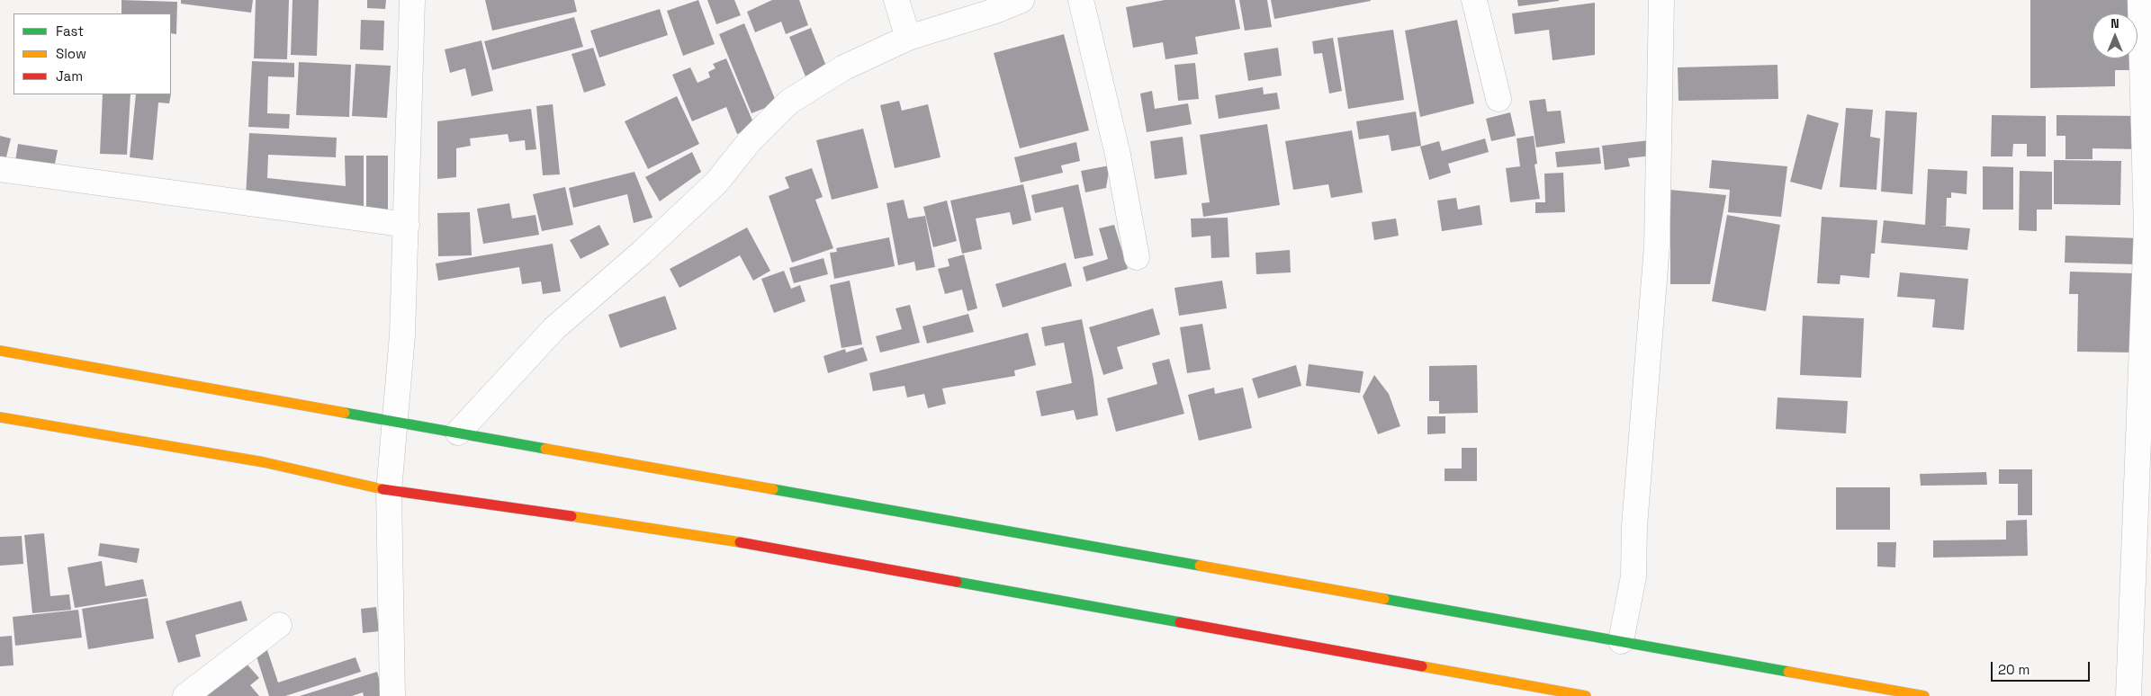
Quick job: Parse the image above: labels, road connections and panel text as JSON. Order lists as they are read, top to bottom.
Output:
{
  "legend": ["Fast", "Slow", "Jam"],
  "scale_bar": "20 m",
  "north": "top"
}
